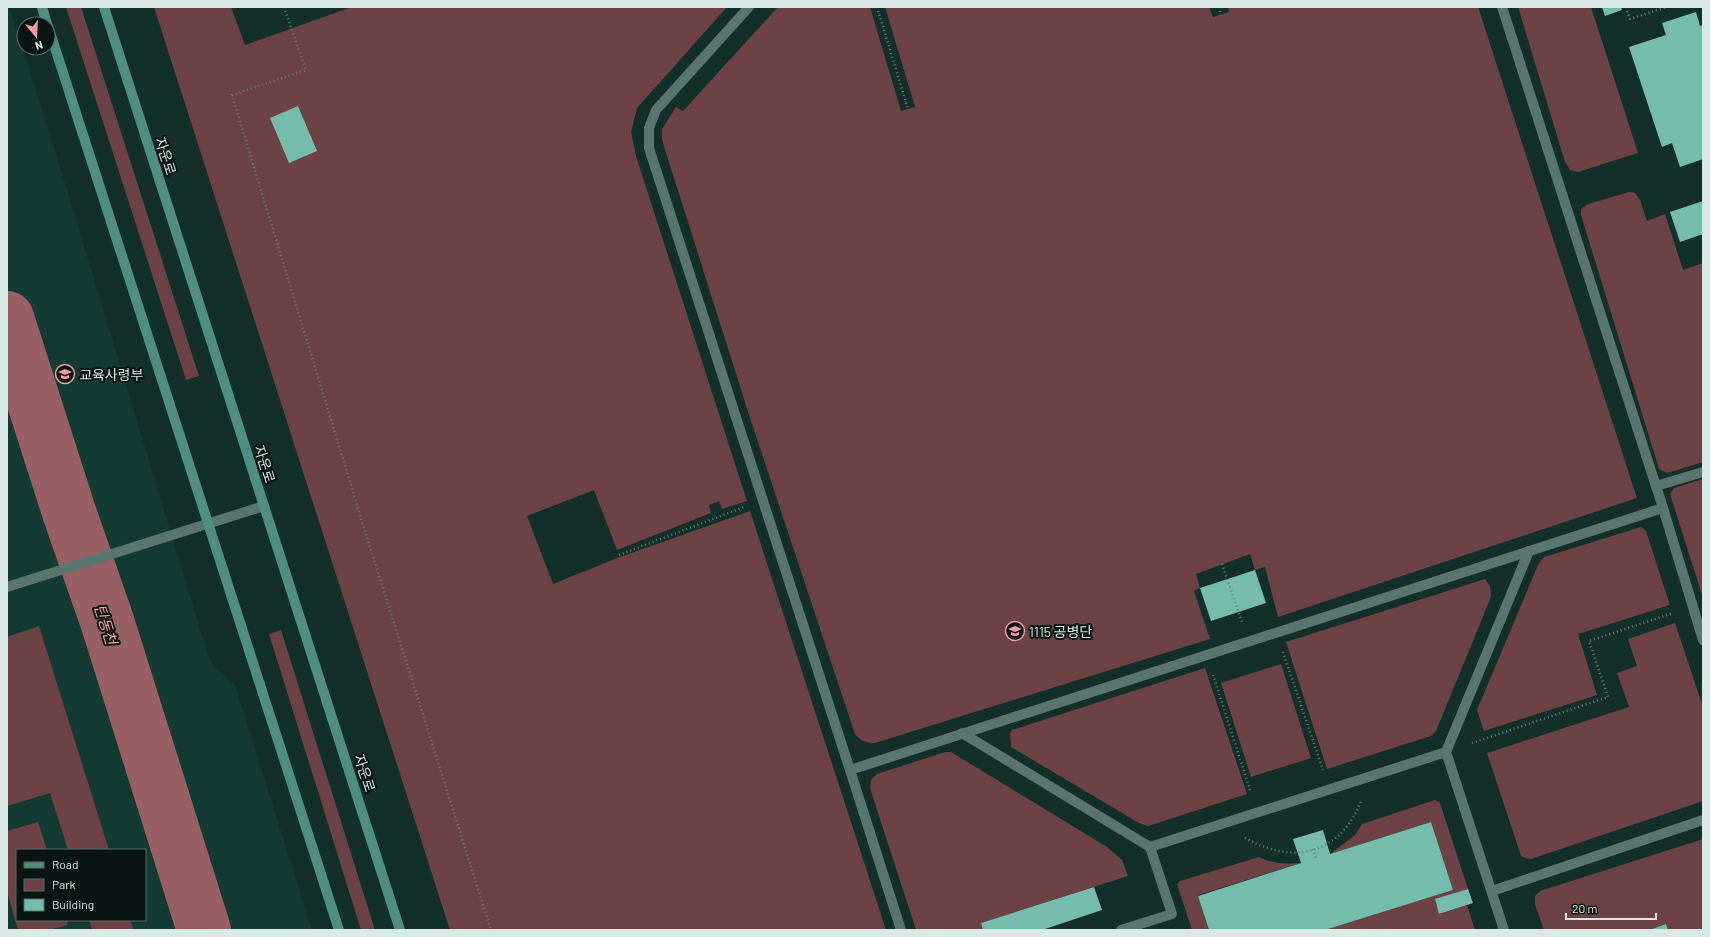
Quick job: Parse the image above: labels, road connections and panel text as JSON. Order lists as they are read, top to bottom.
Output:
{
  "streets": {
    "street": ["자운로"]
  },
  "water": ["탄동천"],
  "places": {
    "school or university": ["교육사령부", "1115 공병단"]
  },
  "legend": ["Road", "Park", "Building"],
  "scale_bar": "20 m",
  "north": "bottom"
}
